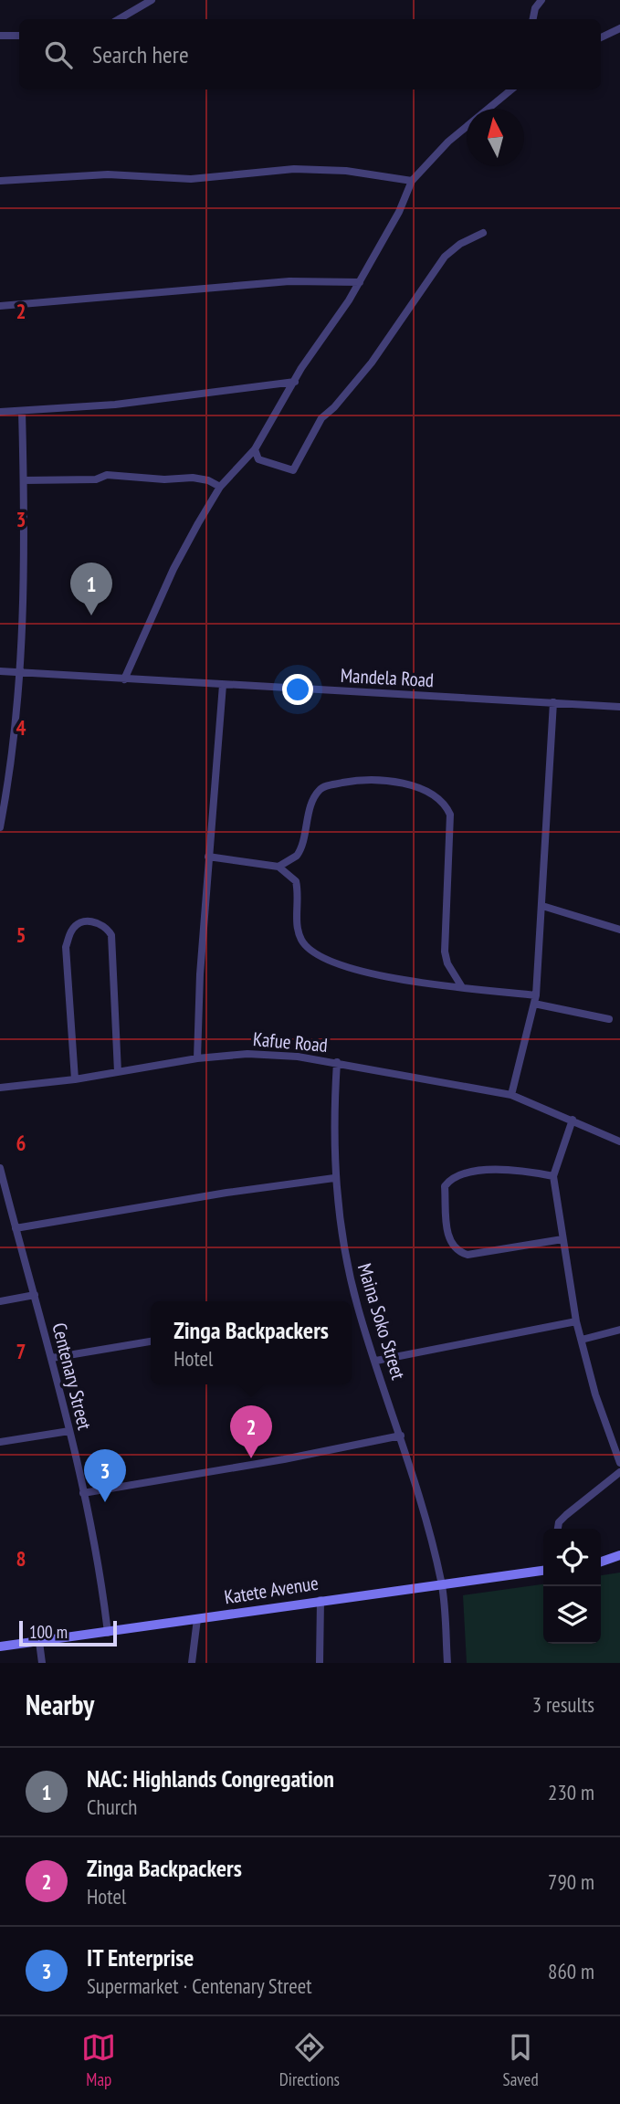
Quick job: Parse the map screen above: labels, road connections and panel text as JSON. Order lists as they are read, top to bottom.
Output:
{
  "streets": {
    "street": [
      "Mandela Road",
      "Kafue Road",
      "Maina Soko Street",
      "Centenary Street",
      "Katete Avenue"
    ]
  },
  "crossings": [
    ["Kafue Road", "Maina Soko Street"],
    ["Maina Soko Street", "Katete Avenue"],
    ["Centenary Street", "Katete Avenue"]
  ],
  "scale_bar": "100 m",
  "north": "top",
  "page": {
    "search": "Search here",
    "pins": ["1", "2", "3"],
    "popup": ["Zinga Backpackers", "Hotel"],
    "scale": "100 m",
    "heading": ["Nearby", "3 results"],
    "list": [
      {
        "mark": "1",
        "name": "NAC: Highlands Congregation",
        "note": "Church",
        "value": "230 m"
      },
      {
        "mark": "2",
        "name": "Zinga Backpackers",
        "note": "Hotel",
        "value": "790 m"
      },
      {
        "mark": "3",
        "name": "IT Enterprise",
        "note": "Supermarket · Centenary Street",
        "value": "860 m"
      }
    ],
    "nav": ["Map", "Directions", "Saved"]
  },
  "grid": {
    "rows": [
      "2",
      "3",
      "4",
      "5",
      "6",
      "7",
      "8"
    ]
  }
}
